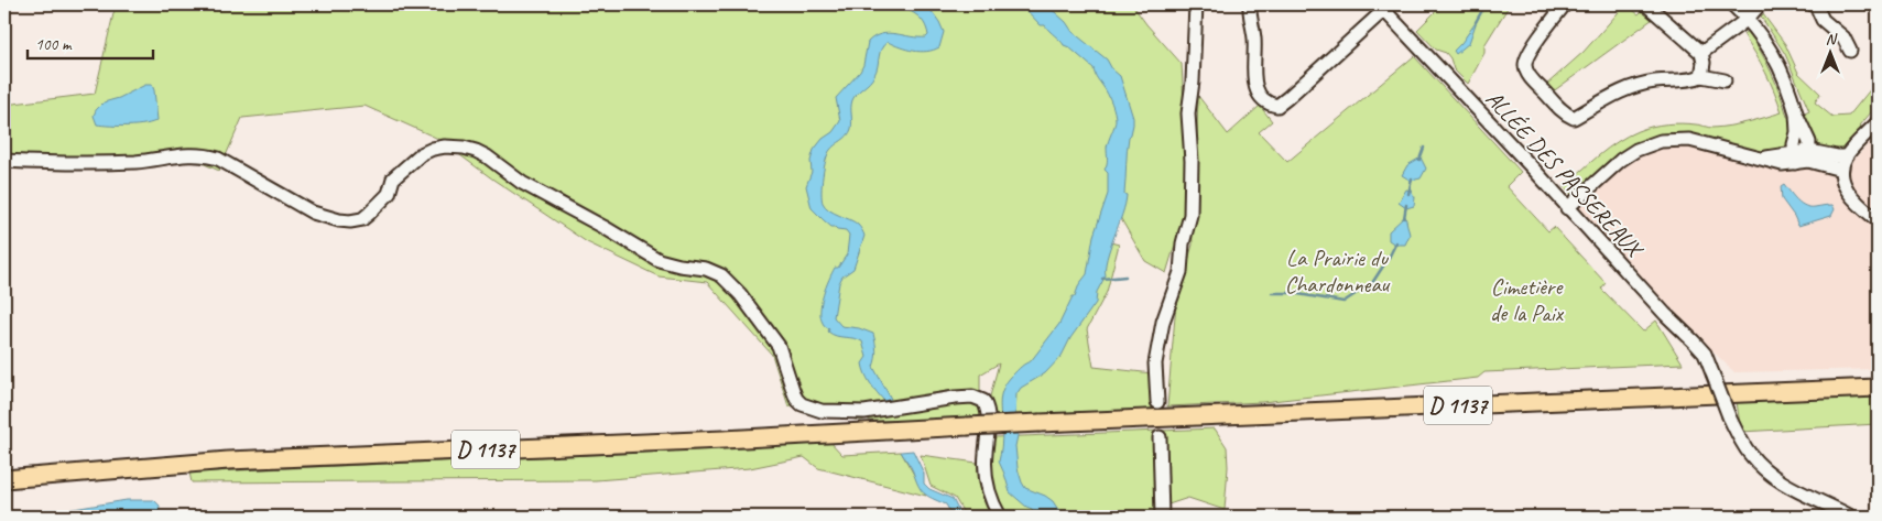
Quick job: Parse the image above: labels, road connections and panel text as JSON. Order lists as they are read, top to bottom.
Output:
{
  "streets": {
    "main road": ["D 1137"],
    "street": ["ALLÉE DES PASSEREAUX"]
  },
  "parks": ["La Prairie du Chardonneau", "Cimetière de la Paix"],
  "scale_bar": "100 m",
  "north": "top"
}
